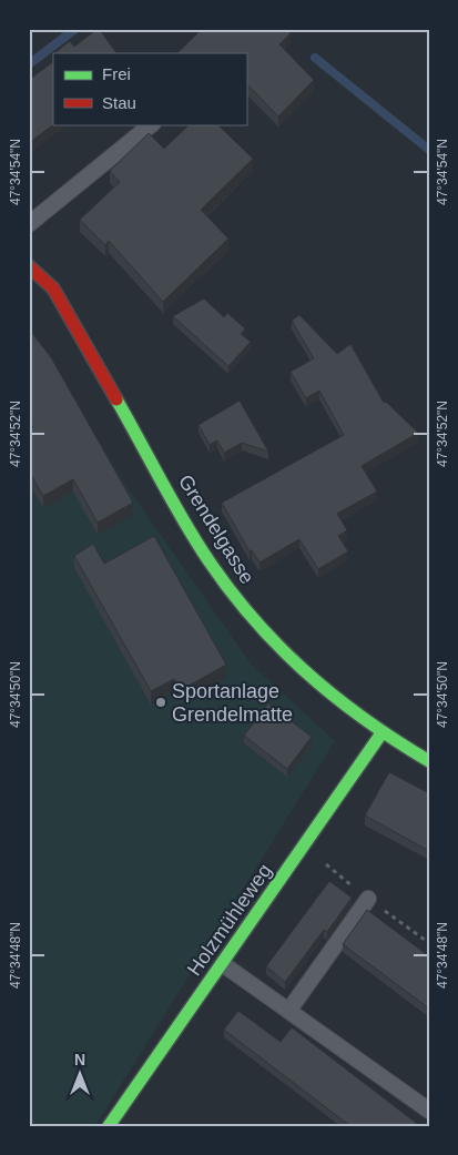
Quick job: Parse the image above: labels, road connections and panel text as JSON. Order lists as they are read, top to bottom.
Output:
{
  "streets": {
    "street": ["Grendelgasse", "Holzmühleweg"]
  },
  "crossings": [
    ["Grendelgasse", "Holzmühleweg"]
  ],
  "places": ["Sportanlage Grendelmatte"],
  "legend": ["Frei", "Stau"],
  "north": "top",
  "coordinates": [
    "47°34'54\"N",
    "47°34'52\"N",
    "47°34'50\"N",
    "47°34'48\"N"
  ]
}
